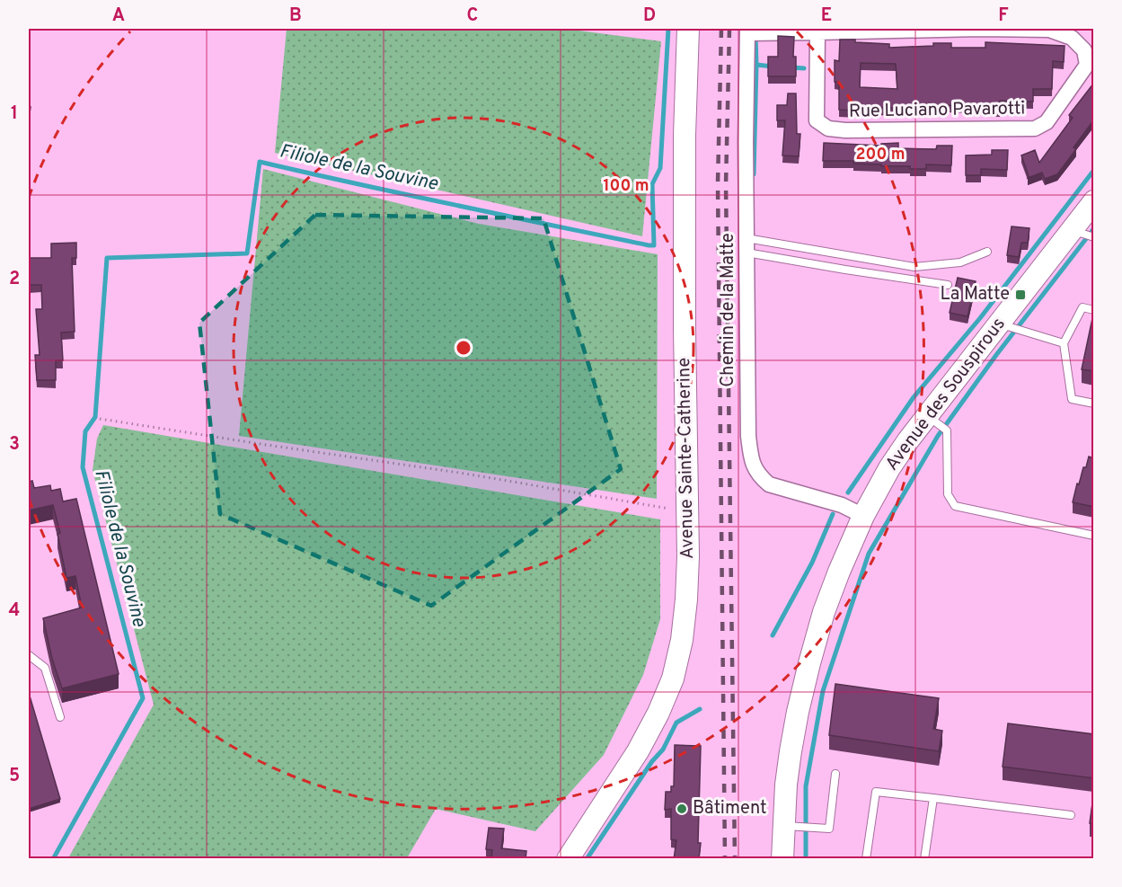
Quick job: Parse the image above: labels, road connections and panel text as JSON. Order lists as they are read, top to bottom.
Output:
{
  "streets": {
    "main road": ["Avenue des Souspirous", "Avenue Sainte-Catherine"],
    "street": ["Rue Luciano Pavarotti", "Chemin de la Matte"]
  },
  "crossings": [
    ["Rue Luciano Pavarotti", "Chemin de la Matte"],
    ["Chemin de la Matte", "Avenue des Souspirous"]
  ],
  "water": ["Filiole de la Souvine"],
  "places": {
    "transit": ["La Matte"],
    "other": ["Bâtiment"]
  },
  "grid": {
    "columns": [
      "A",
      "B",
      "C",
      "D",
      "E",
      "F"
    ],
    "rows": [
      "1",
      "2",
      "3",
      "4",
      "5"
    ]
  },
  "rings": ["200 m", "100 m"]
}
